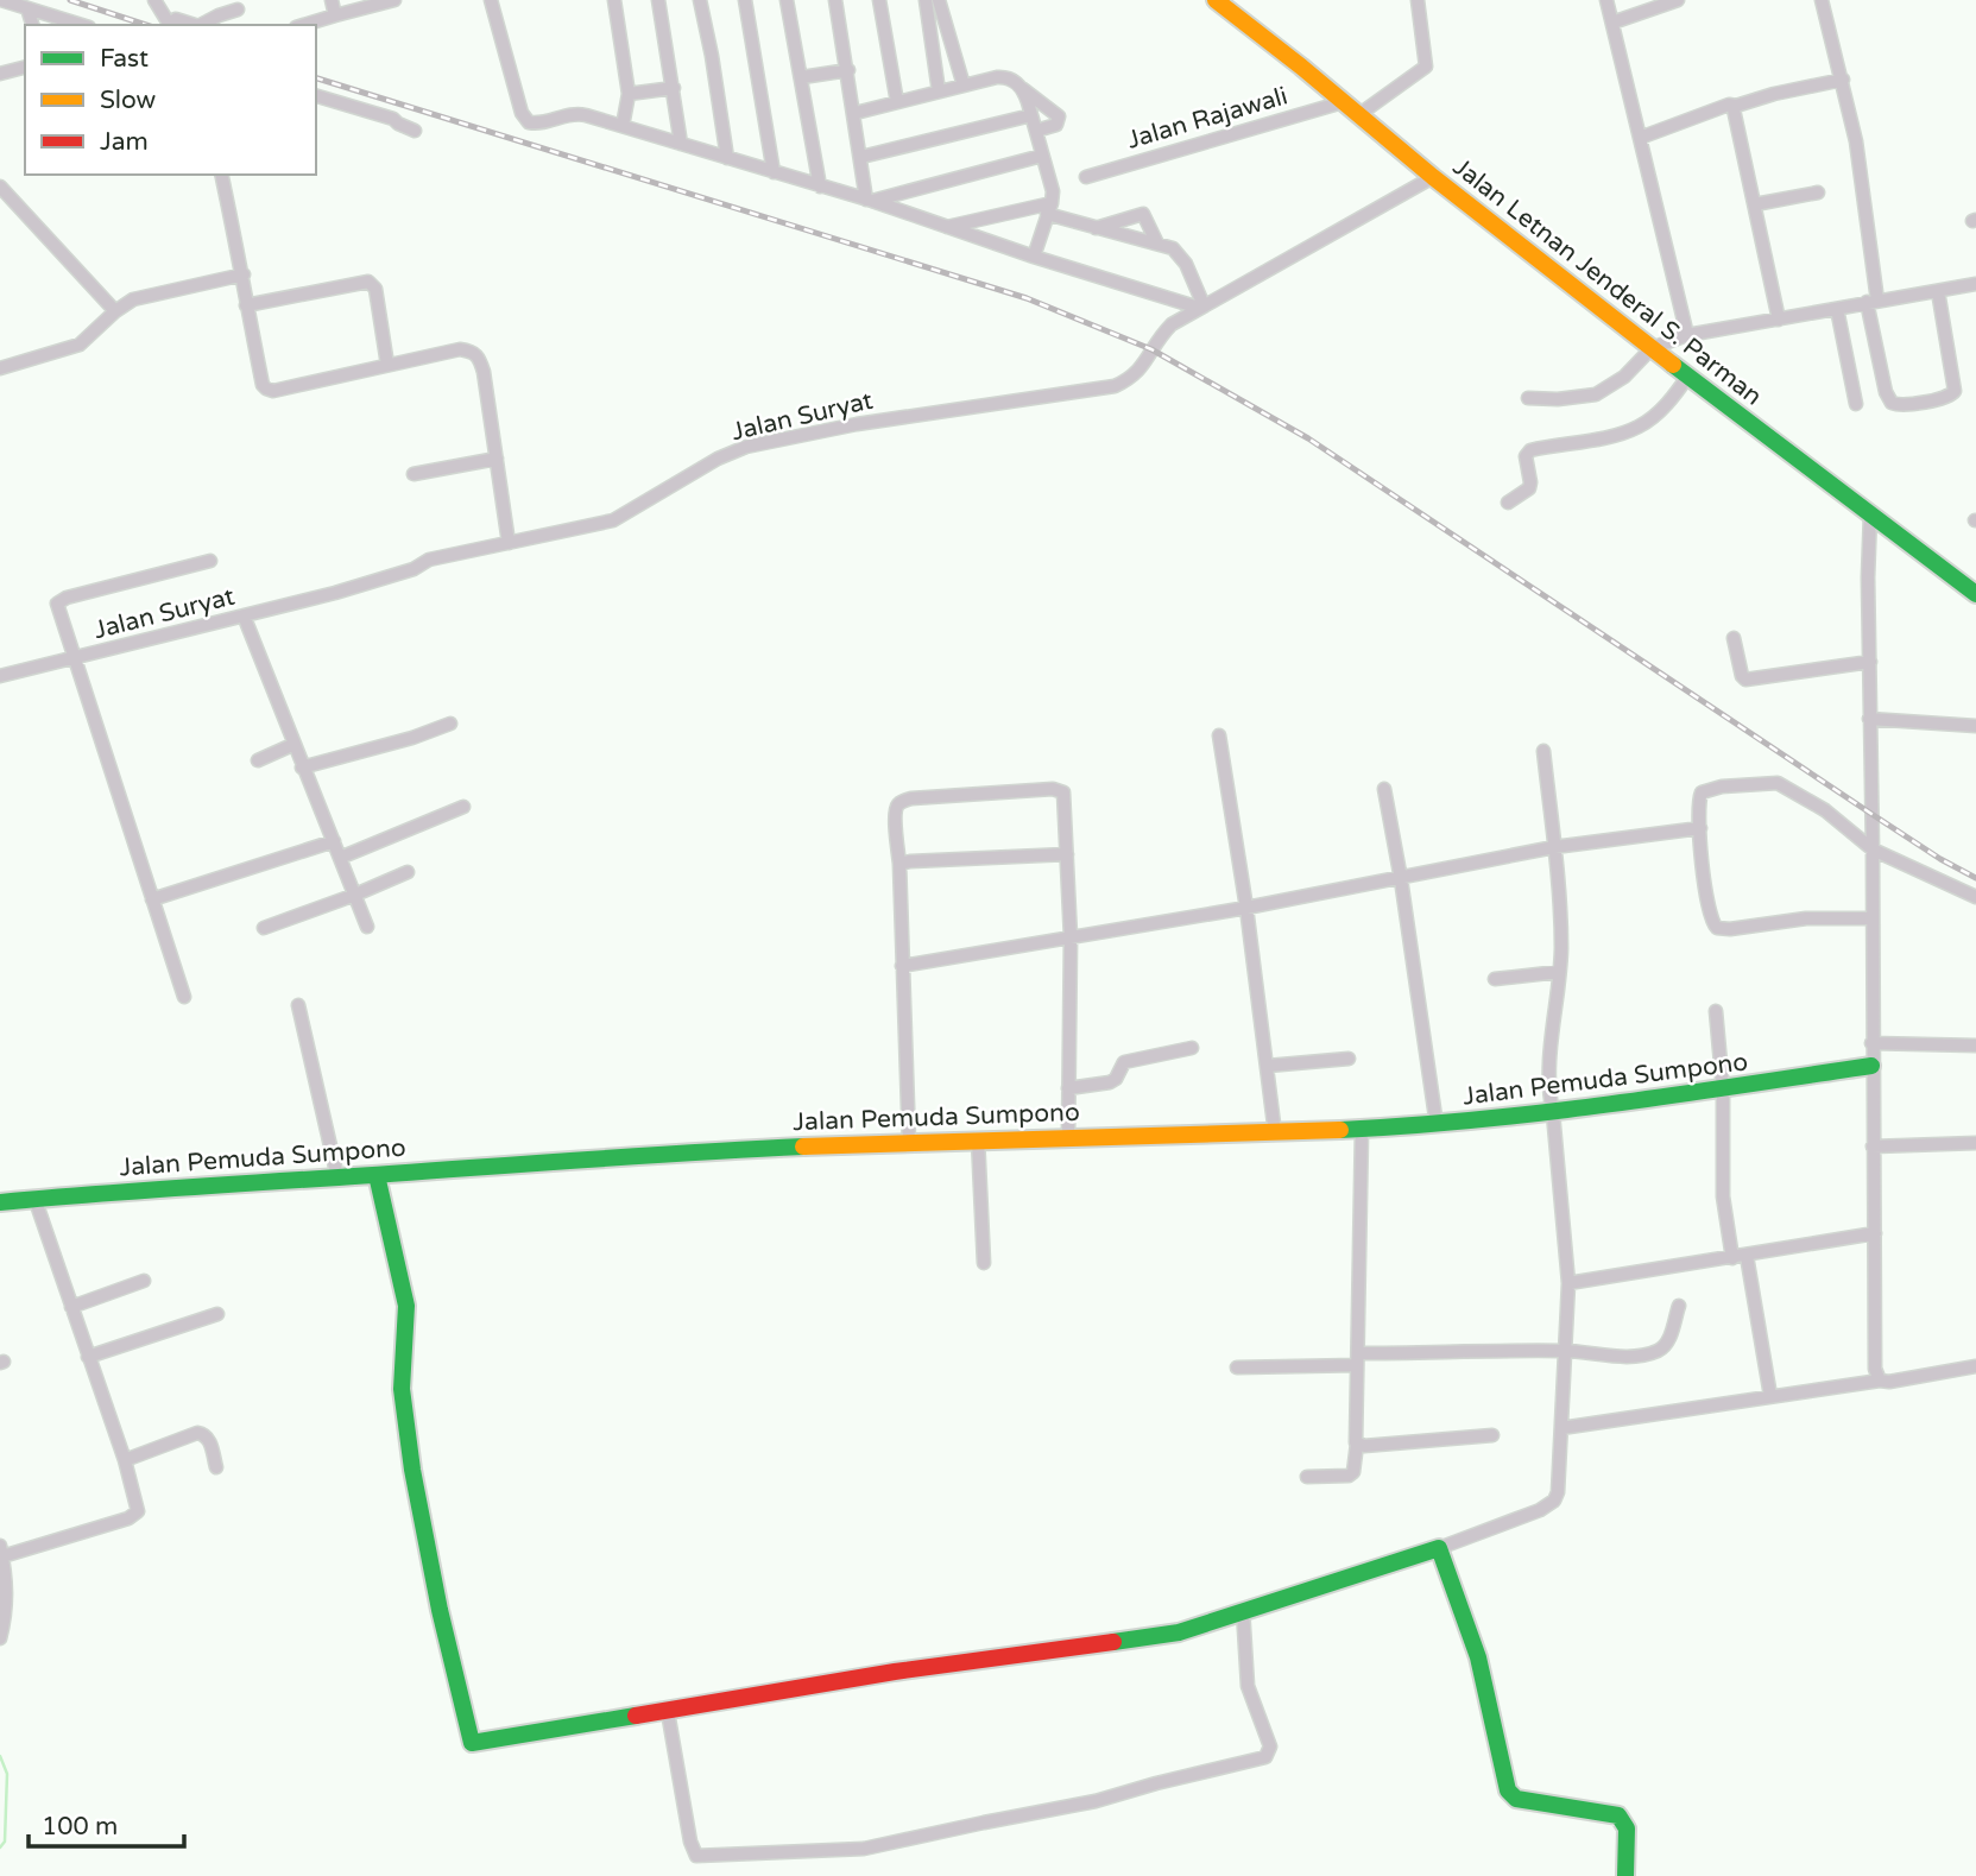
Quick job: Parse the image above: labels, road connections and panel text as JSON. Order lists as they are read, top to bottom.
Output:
{
  "streets": {
    "main road": ["Jalan Letnan Jenderal S. Parman", "Jalan Pemuda Sumpono"],
    "street": ["Jalan Rajawali", "Jalan Suryat"]
  },
  "crossings": [
    ["Jalan Rajawali", "Jalan Letnan Jenderal S. Parman"],
    ["Jalan Letnan Jenderal S. Parman", "Jalan Suryat"]
  ],
  "legend": ["Fast", "Slow", "Jam"],
  "scale_bar": "100 m"
}
